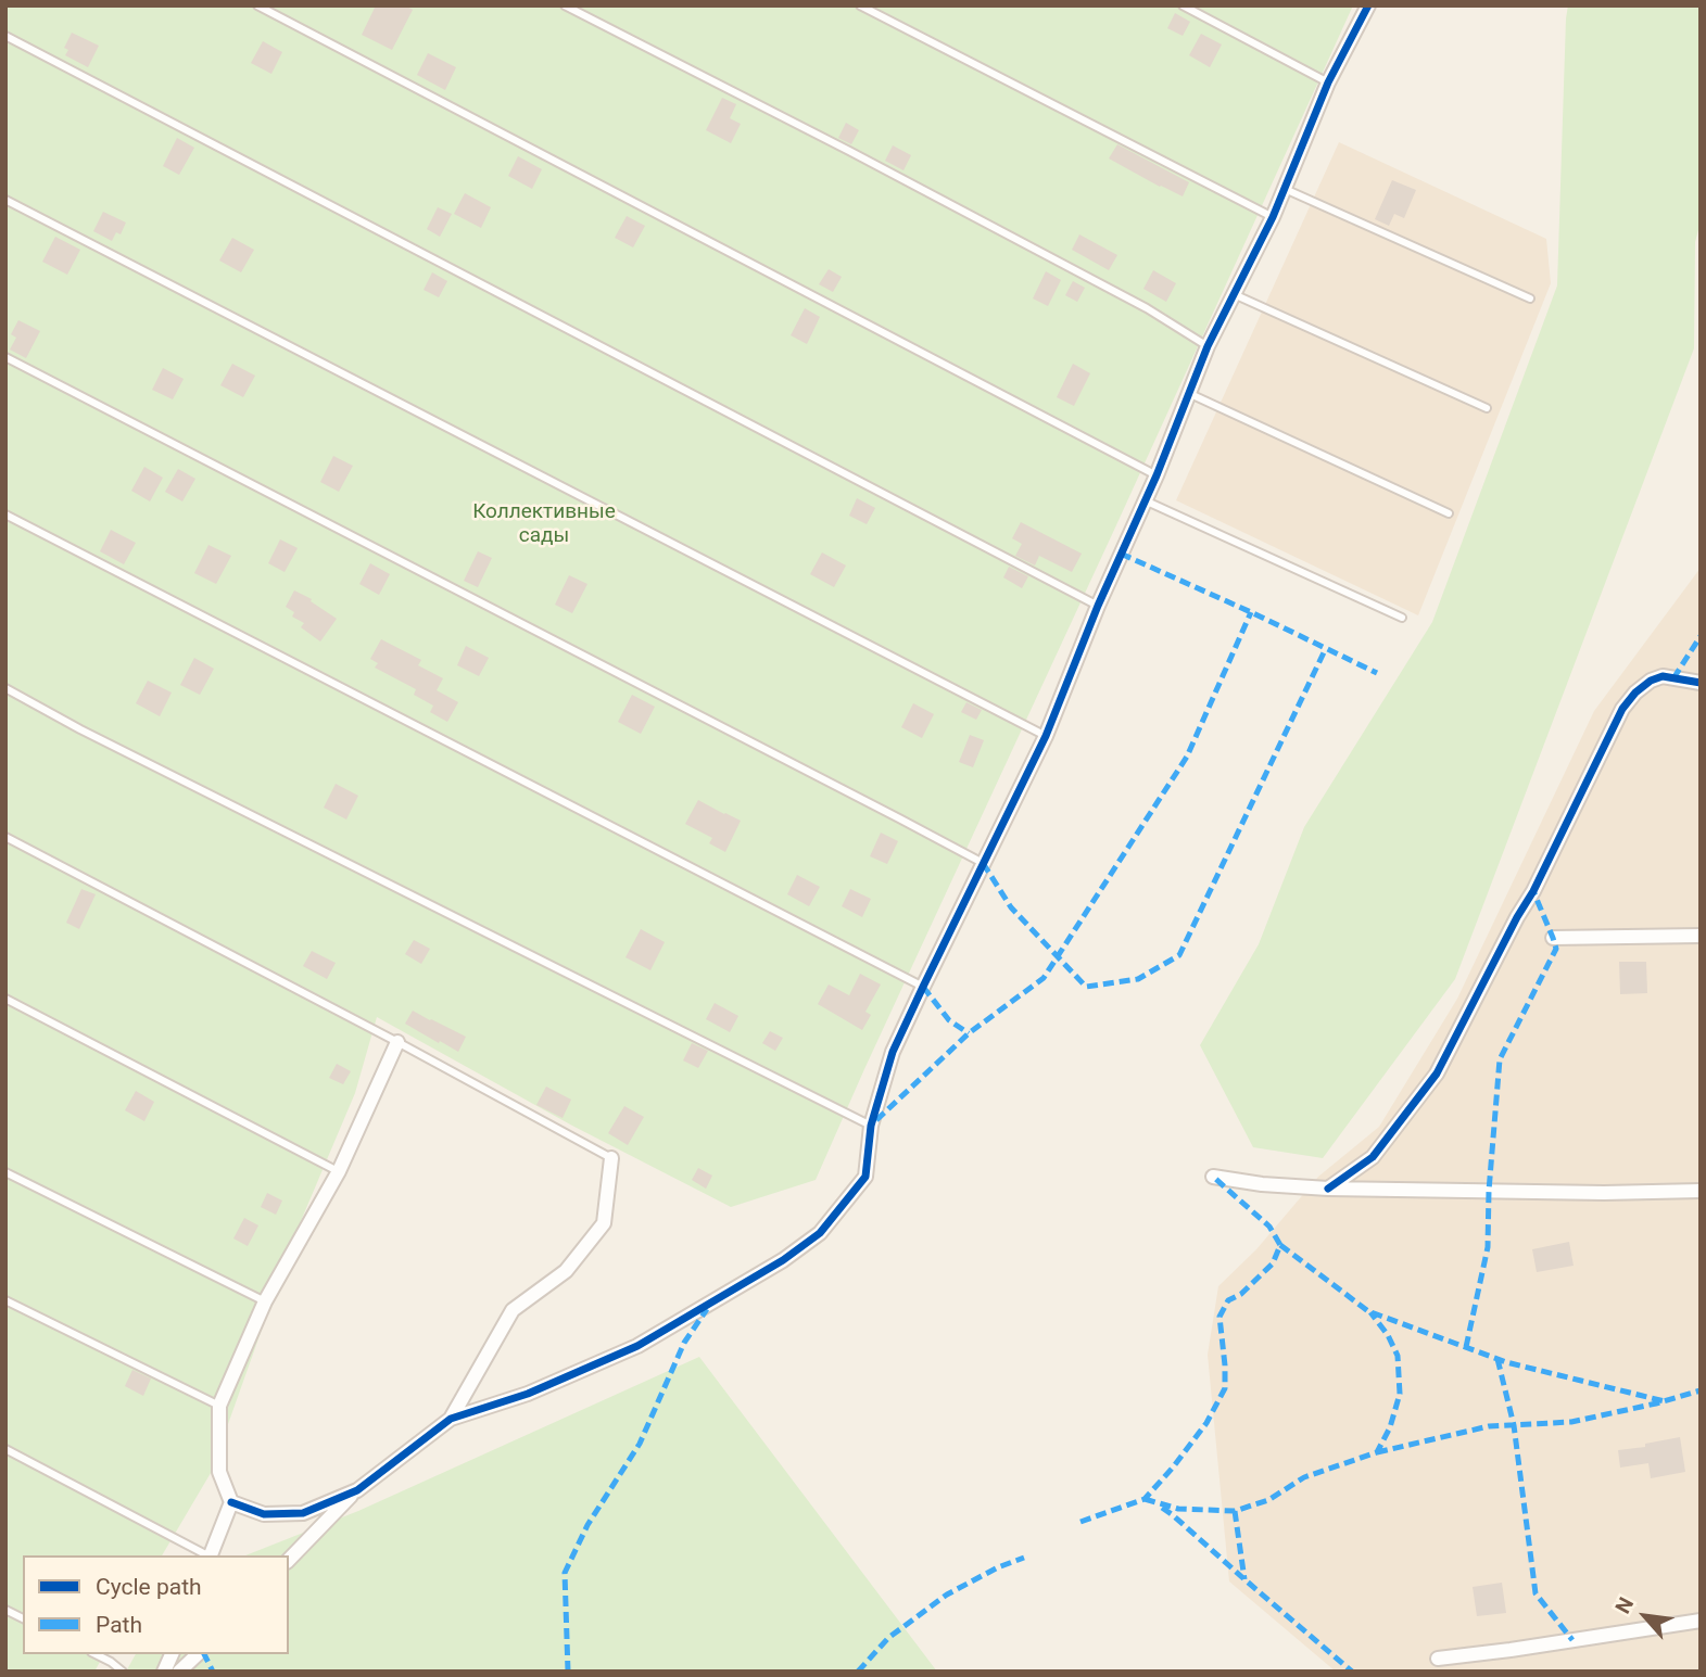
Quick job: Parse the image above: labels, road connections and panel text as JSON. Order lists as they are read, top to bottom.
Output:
{
  "parks": ["Коллективные сады"],
  "legend": ["Cycle path", "Path"],
  "north": "top left"
}
